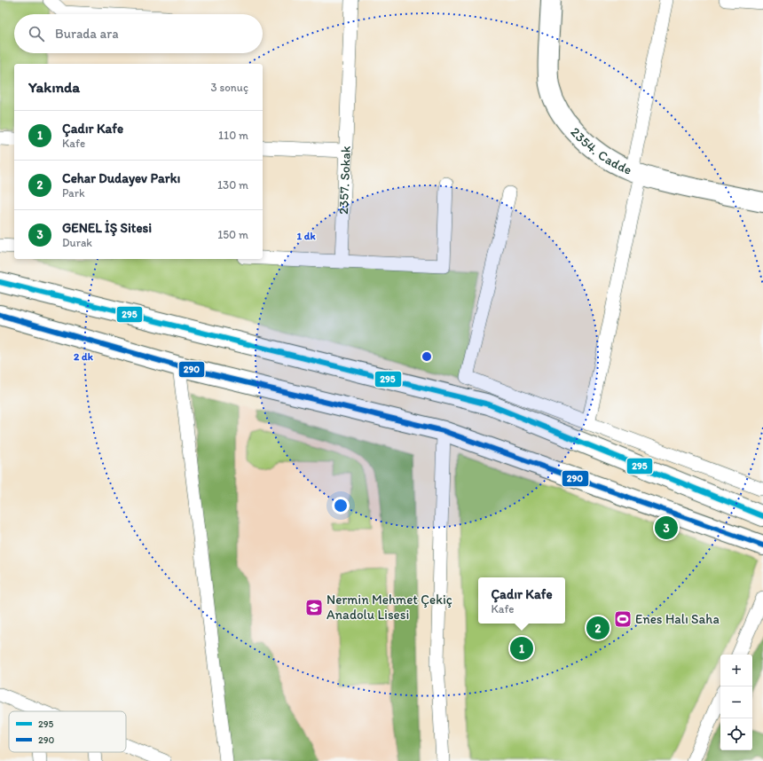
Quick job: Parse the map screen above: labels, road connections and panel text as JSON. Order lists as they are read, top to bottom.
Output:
{
  "streets": {
    "main road": ["2354. Cadde"],
    "street": ["2357. Sokak"]
  },
  "places": {
    "school or university": ["Nermin Mehmet Çekiç Anadolu Lisesi"],
    "sports": ["Enes Halı Saha"]
  },
  "lines": ["transit line 295", "transit line 290"],
  "legend": ["295", "290"],
  "page": {
    "search": "Burada ara",
    "heading": ["Yakında", "3 sonuç"],
    "list": [
      {
        "mark": "1",
        "name": "Çadır Kafe",
        "note": "Kafe",
        "value": "110 m"
      },
      {
        "mark": "2",
        "name": "Cehar Dudayev Parkı",
        "note": "Park",
        "value": "130 m"
      },
      {
        "mark": "3",
        "name": "GENEL İŞ Sitesi",
        "note": "Durak",
        "value": "150 m"
      }
    ],
    "pins": ["3", "2", "1"],
    "popup": ["Çadır Kafe", "Kafe"],
    "map_buttons": ["+", "−"]
  },
  "rings": ["1 dk", "2 dk"]
}
